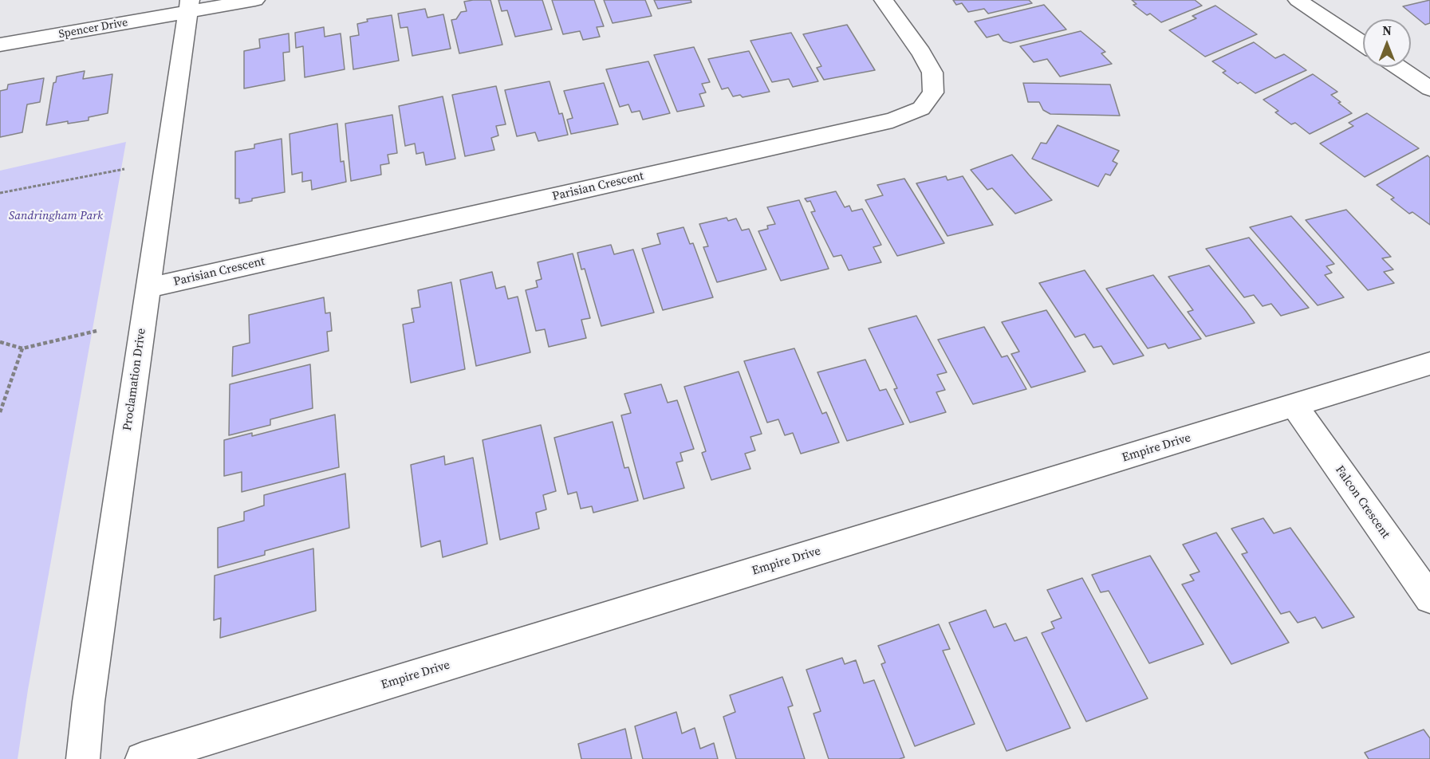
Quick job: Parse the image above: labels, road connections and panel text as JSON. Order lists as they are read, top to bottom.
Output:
{
  "streets": {
    "street": [
      "Spencer Drive",
      "Parisian Crescent",
      "Proclamation Drive",
      "Empire Drive",
      "Falcon Crescent"
    ]
  },
  "crossings": [
    ["Spencer Drive", "Proclamation Drive"],
    ["Parisian Crescent", "Proclamation Drive"],
    ["Empire Drive", "Falcon Crescent"]
  ],
  "parks": ["Sandringham Park"],
  "north": "top"
}
